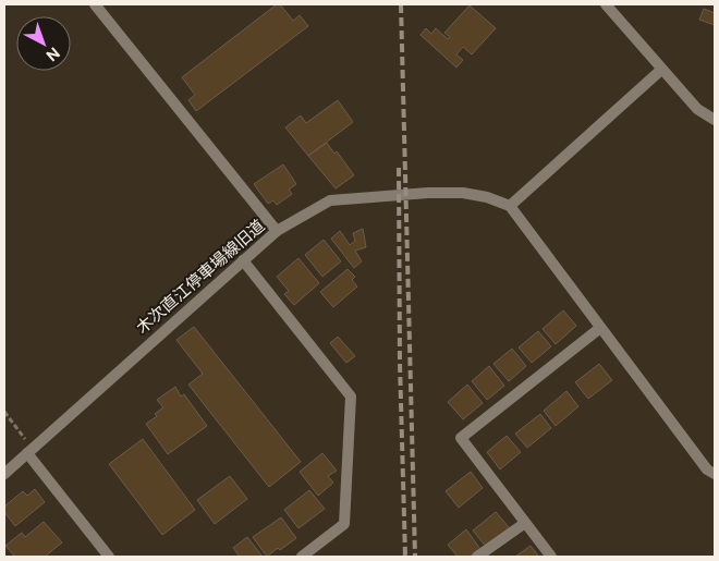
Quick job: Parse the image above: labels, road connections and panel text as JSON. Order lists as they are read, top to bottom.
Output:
{
  "streets": {
    "street": ["木次直江停車場線旧道"]
  },
  "north": "bottom right"
}
